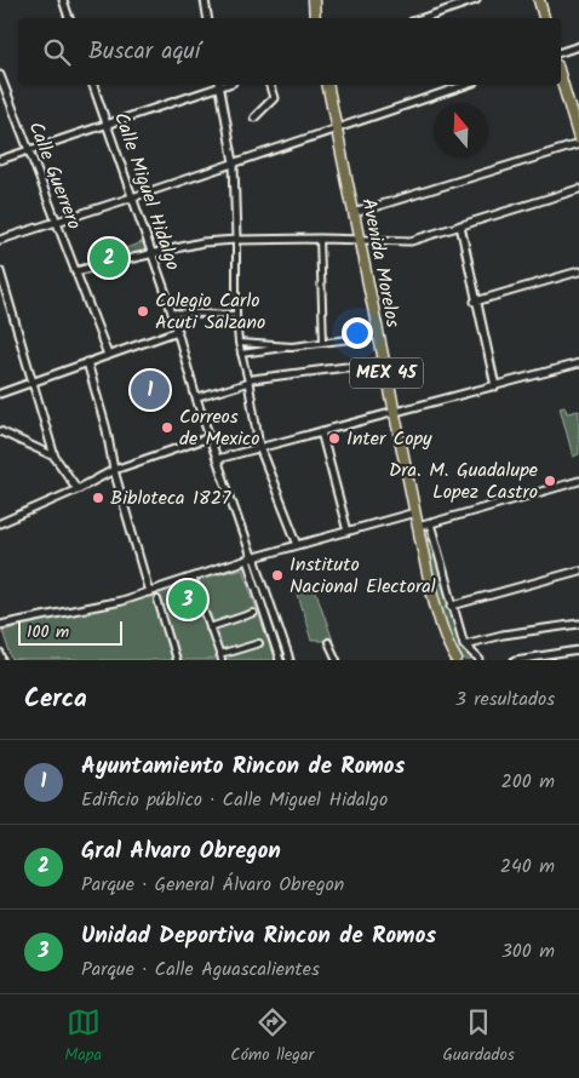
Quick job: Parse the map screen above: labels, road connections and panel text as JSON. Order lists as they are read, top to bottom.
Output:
{
  "streets": {
    "main road": ["Avenida Morelos", "MEX 45"],
    "street": ["Calle Guerrero", "Calle Miguel Hidalgo"]
  },
  "places": [
    "Colegio Carlo Acuti Salzano",
    "Correos de Mexico",
    "Inter Copy",
    "Dra. M. Guadalupe Lopez Castro",
    "Bibloteca 1827",
    "Instituto Nacional Electoral"
  ],
  "scale_bar": "100 m",
  "north": "top",
  "page": {
    "search": "Buscar aquí",
    "pins": ["2", "1", "3"],
    "scale": "100 m",
    "heading": ["Cerca", "3 resultados"],
    "list": [
      {
        "mark": "1",
        "name": "Ayuntamiento Rincon de Romos",
        "note": "Edificio público · Calle Miguel Hidalgo",
        "value": "200 m"
      },
      {
        "mark": "2",
        "name": "Gral Alvaro Obregon",
        "note": "Parque · General Álvaro Obregon",
        "value": "240 m"
      },
      {
        "mark": "3",
        "name": "Unidad Deportiva Rincon de Romos",
        "note": "Parque · Calle Aguascalientes",
        "value": "300 m"
      }
    ],
    "nav": ["Mapa", "Cómo llegar", "Guardados"]
  }
}
